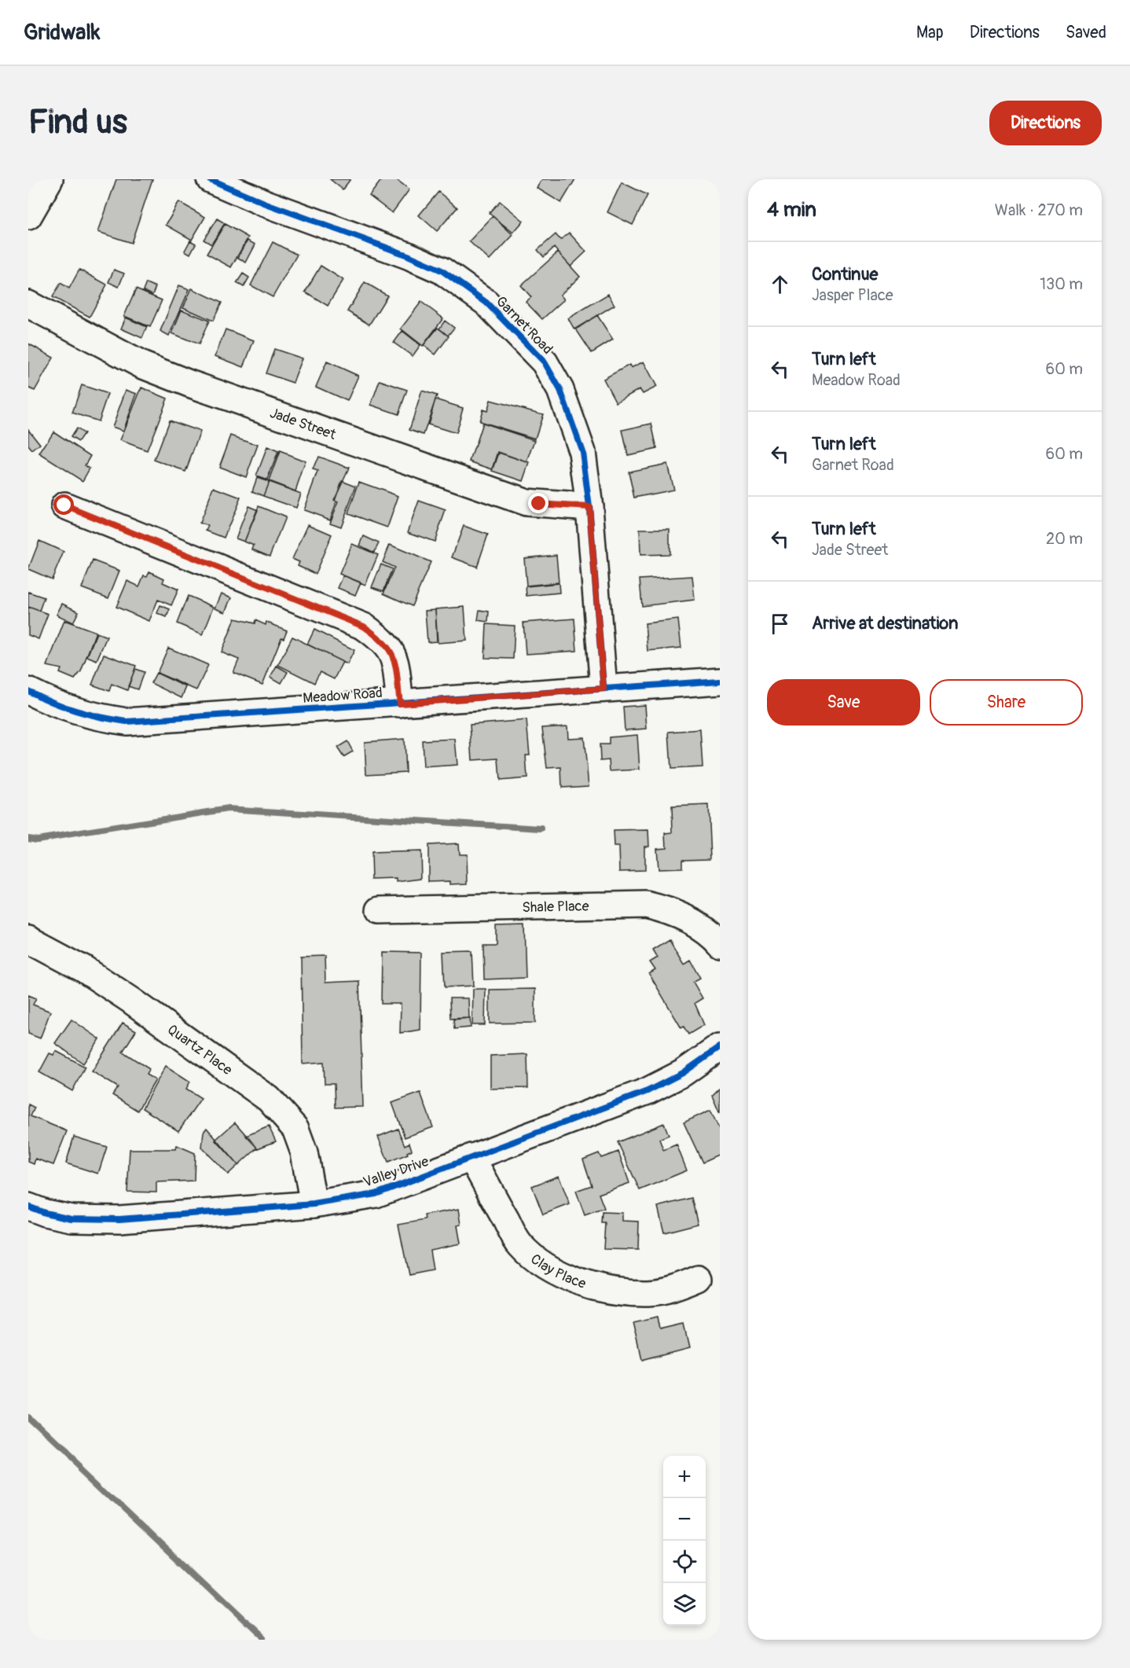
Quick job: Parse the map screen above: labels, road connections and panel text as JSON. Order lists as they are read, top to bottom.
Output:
{
  "streets": {
    "street": [
      "Garnet Road",
      "Jade Street",
      "Meadow Road",
      "Shale Place",
      "Quartz Place",
      "Valley Drive",
      "Clay Place"
    ]
  },
  "crossings": [
    ["Garnet Road", "Jade Street"],
    ["Garnet Road", "Meadow Road"],
    ["Quartz Place", "Valley Drive"],
    ["Valley Drive", "Clay Place"]
  ],
  "page": {
    "header": "Gridwalk",
    "nav": ["Map", "Directions", "Saved"],
    "buttons": [
      "Directions",
      ["Save", "Share"]
    ],
    "title": "Find us",
    "heading": ["4 min", "Walk · 270 m"],
    "list": [
      ["Continue", "Jasper Place", "130 m"],
      ["Turn left", "Meadow Road", "60 m"],
      ["Turn left", "Garnet Road", "60 m"],
      ["Turn left", "Jade Street", "20 m"],
      "Arrive at destination"
    ],
    "map_buttons": ["+", "−"]
  }
}
